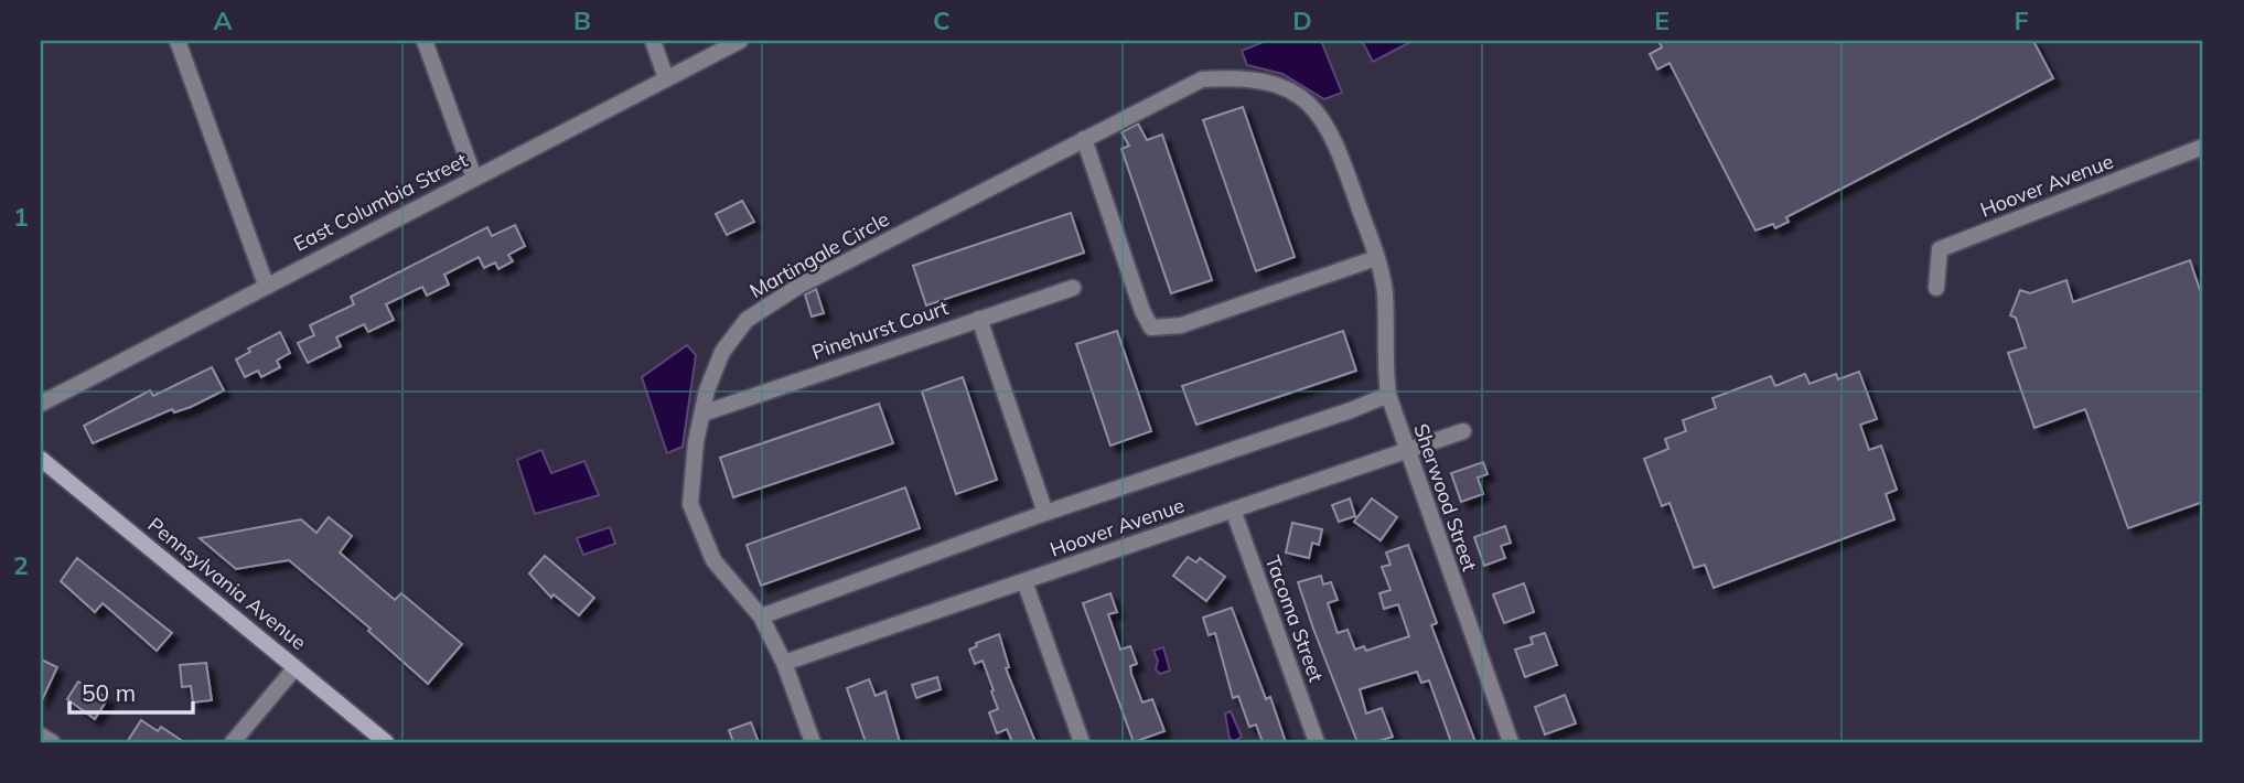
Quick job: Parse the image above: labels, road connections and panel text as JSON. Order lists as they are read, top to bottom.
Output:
{
  "streets": {
    "street": [
      "Hoover Avenue",
      "East Columbia Street",
      "Martingale Circle",
      "Pinehurst Court",
      "Sherwood Street",
      "Pennsylvania Avenue",
      "Tacoma Street"
    ]
  },
  "crossings": [
    ["Hoover Avenue", "Martingale Circle"],
    ["Hoover Avenue", "Sherwood Street"],
    ["Hoover Avenue", "Tacoma Street"],
    ["Martingale Circle", "Pinehurst Court"],
    ["Martingale Circle", "Sherwood Street"]
  ],
  "scale_bar": "50 m",
  "grid": {
    "columns": [
      "A",
      "B",
      "C",
      "D",
      "E",
      "F"
    ],
    "rows": ["1", "2"]
  }
}
